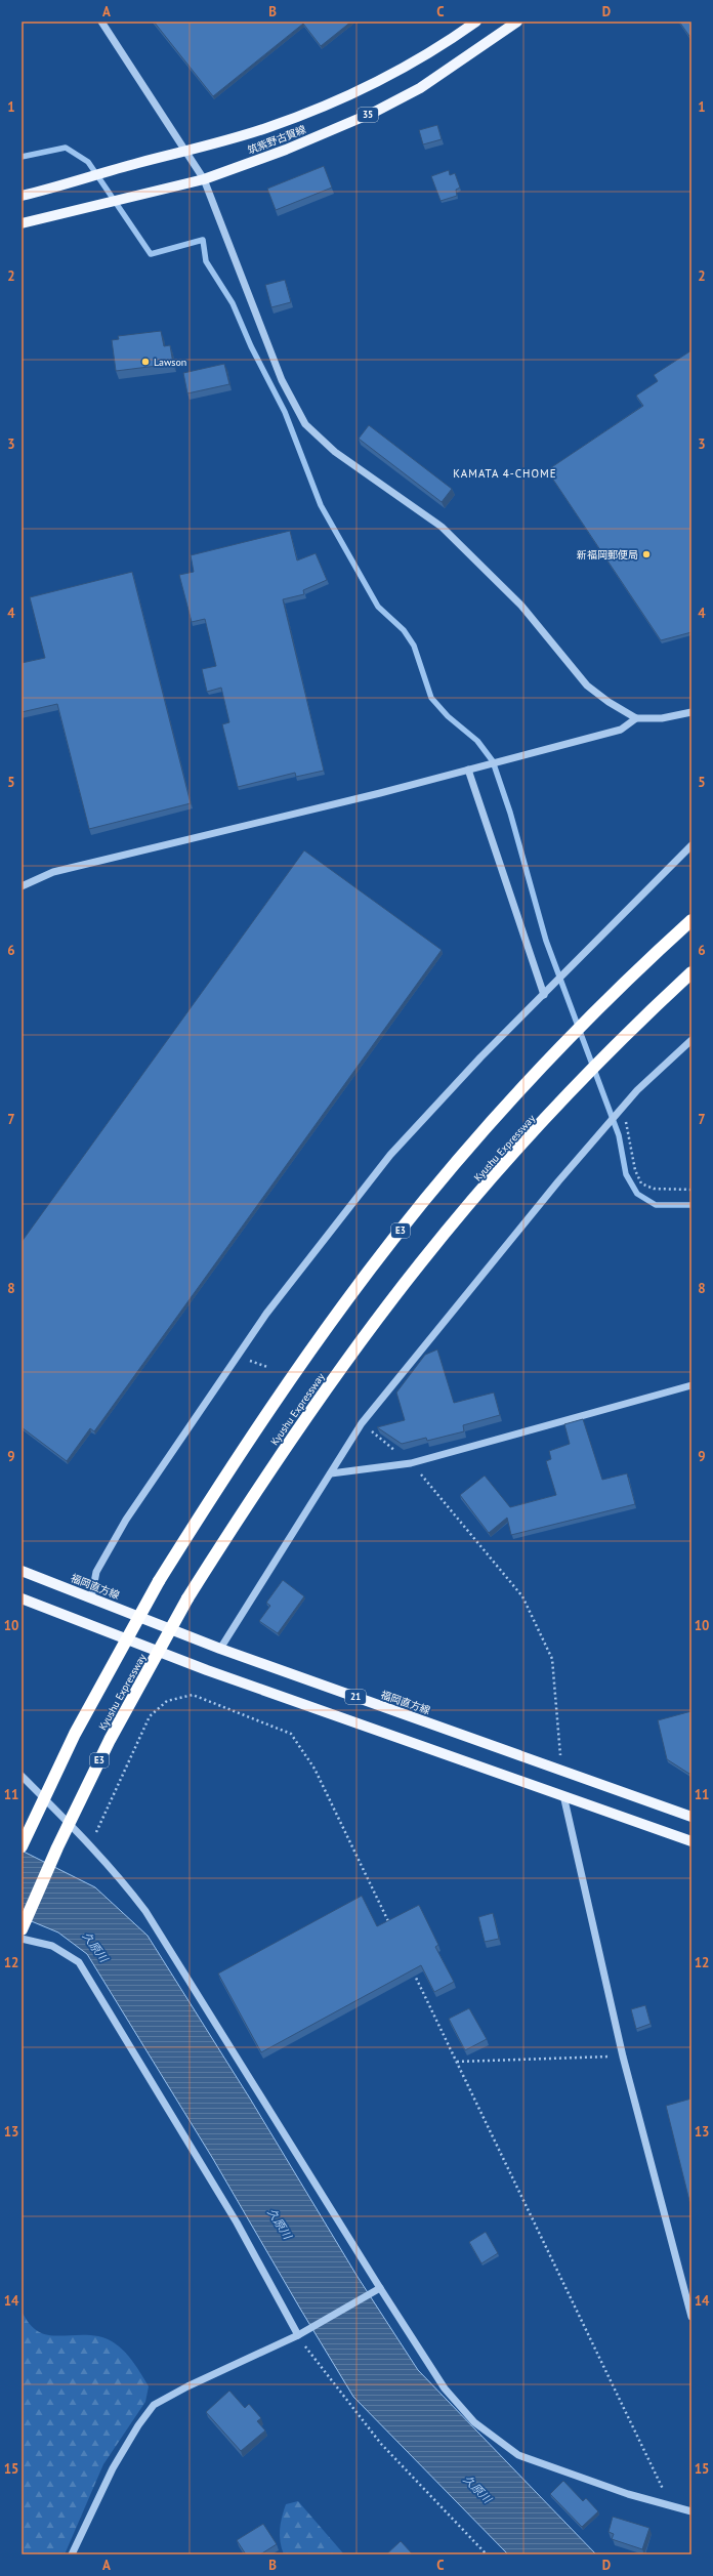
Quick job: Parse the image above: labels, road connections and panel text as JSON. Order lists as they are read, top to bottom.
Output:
{
  "streets": {
    "highway": ["Kyushu Expressway", "E3"],
    "main road": [
      "35",
      "筑紫野古賀線",
      "福岡直方線",
      "21"
    ]
  },
  "districts": ["KAMATA 4-CHOME"],
  "water": ["久原川"],
  "places": ["Lawson", "新福岡郵便局"],
  "grid": {
    "columns": [
      "A",
      "B",
      "C",
      "D"
    ],
    "rows": [
      "1",
      "2",
      "3",
      "4",
      "5",
      "6",
      "7",
      "8",
      "9",
      "10",
      "11",
      "12",
      "13",
      "14",
      "15"
    ]
  }
}
